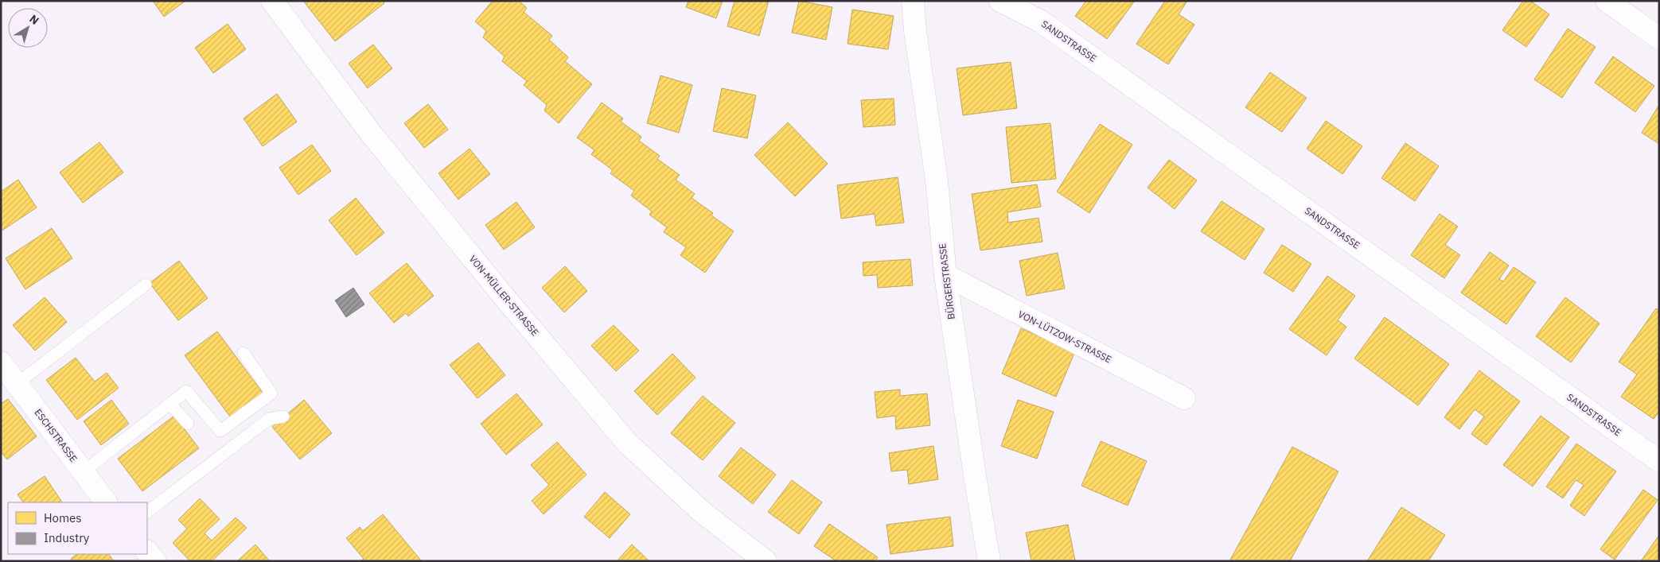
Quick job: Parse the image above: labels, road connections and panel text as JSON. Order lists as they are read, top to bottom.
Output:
{
  "streets": {
    "street": [
      "SANDSTRASSE",
      "BÜRGERSTRASSE",
      "VON-MÜLLER-STRASSE",
      "VON-LÜTZOW-STRASSE",
      "ESCHSTRASSE"
    ]
  },
  "crossings": [
    ["BÜRGERSTRASSE", "VON-LÜTZOW-STRASSE"]
  ],
  "legend": ["Homes", "Industry"],
  "north": "top right"
}
